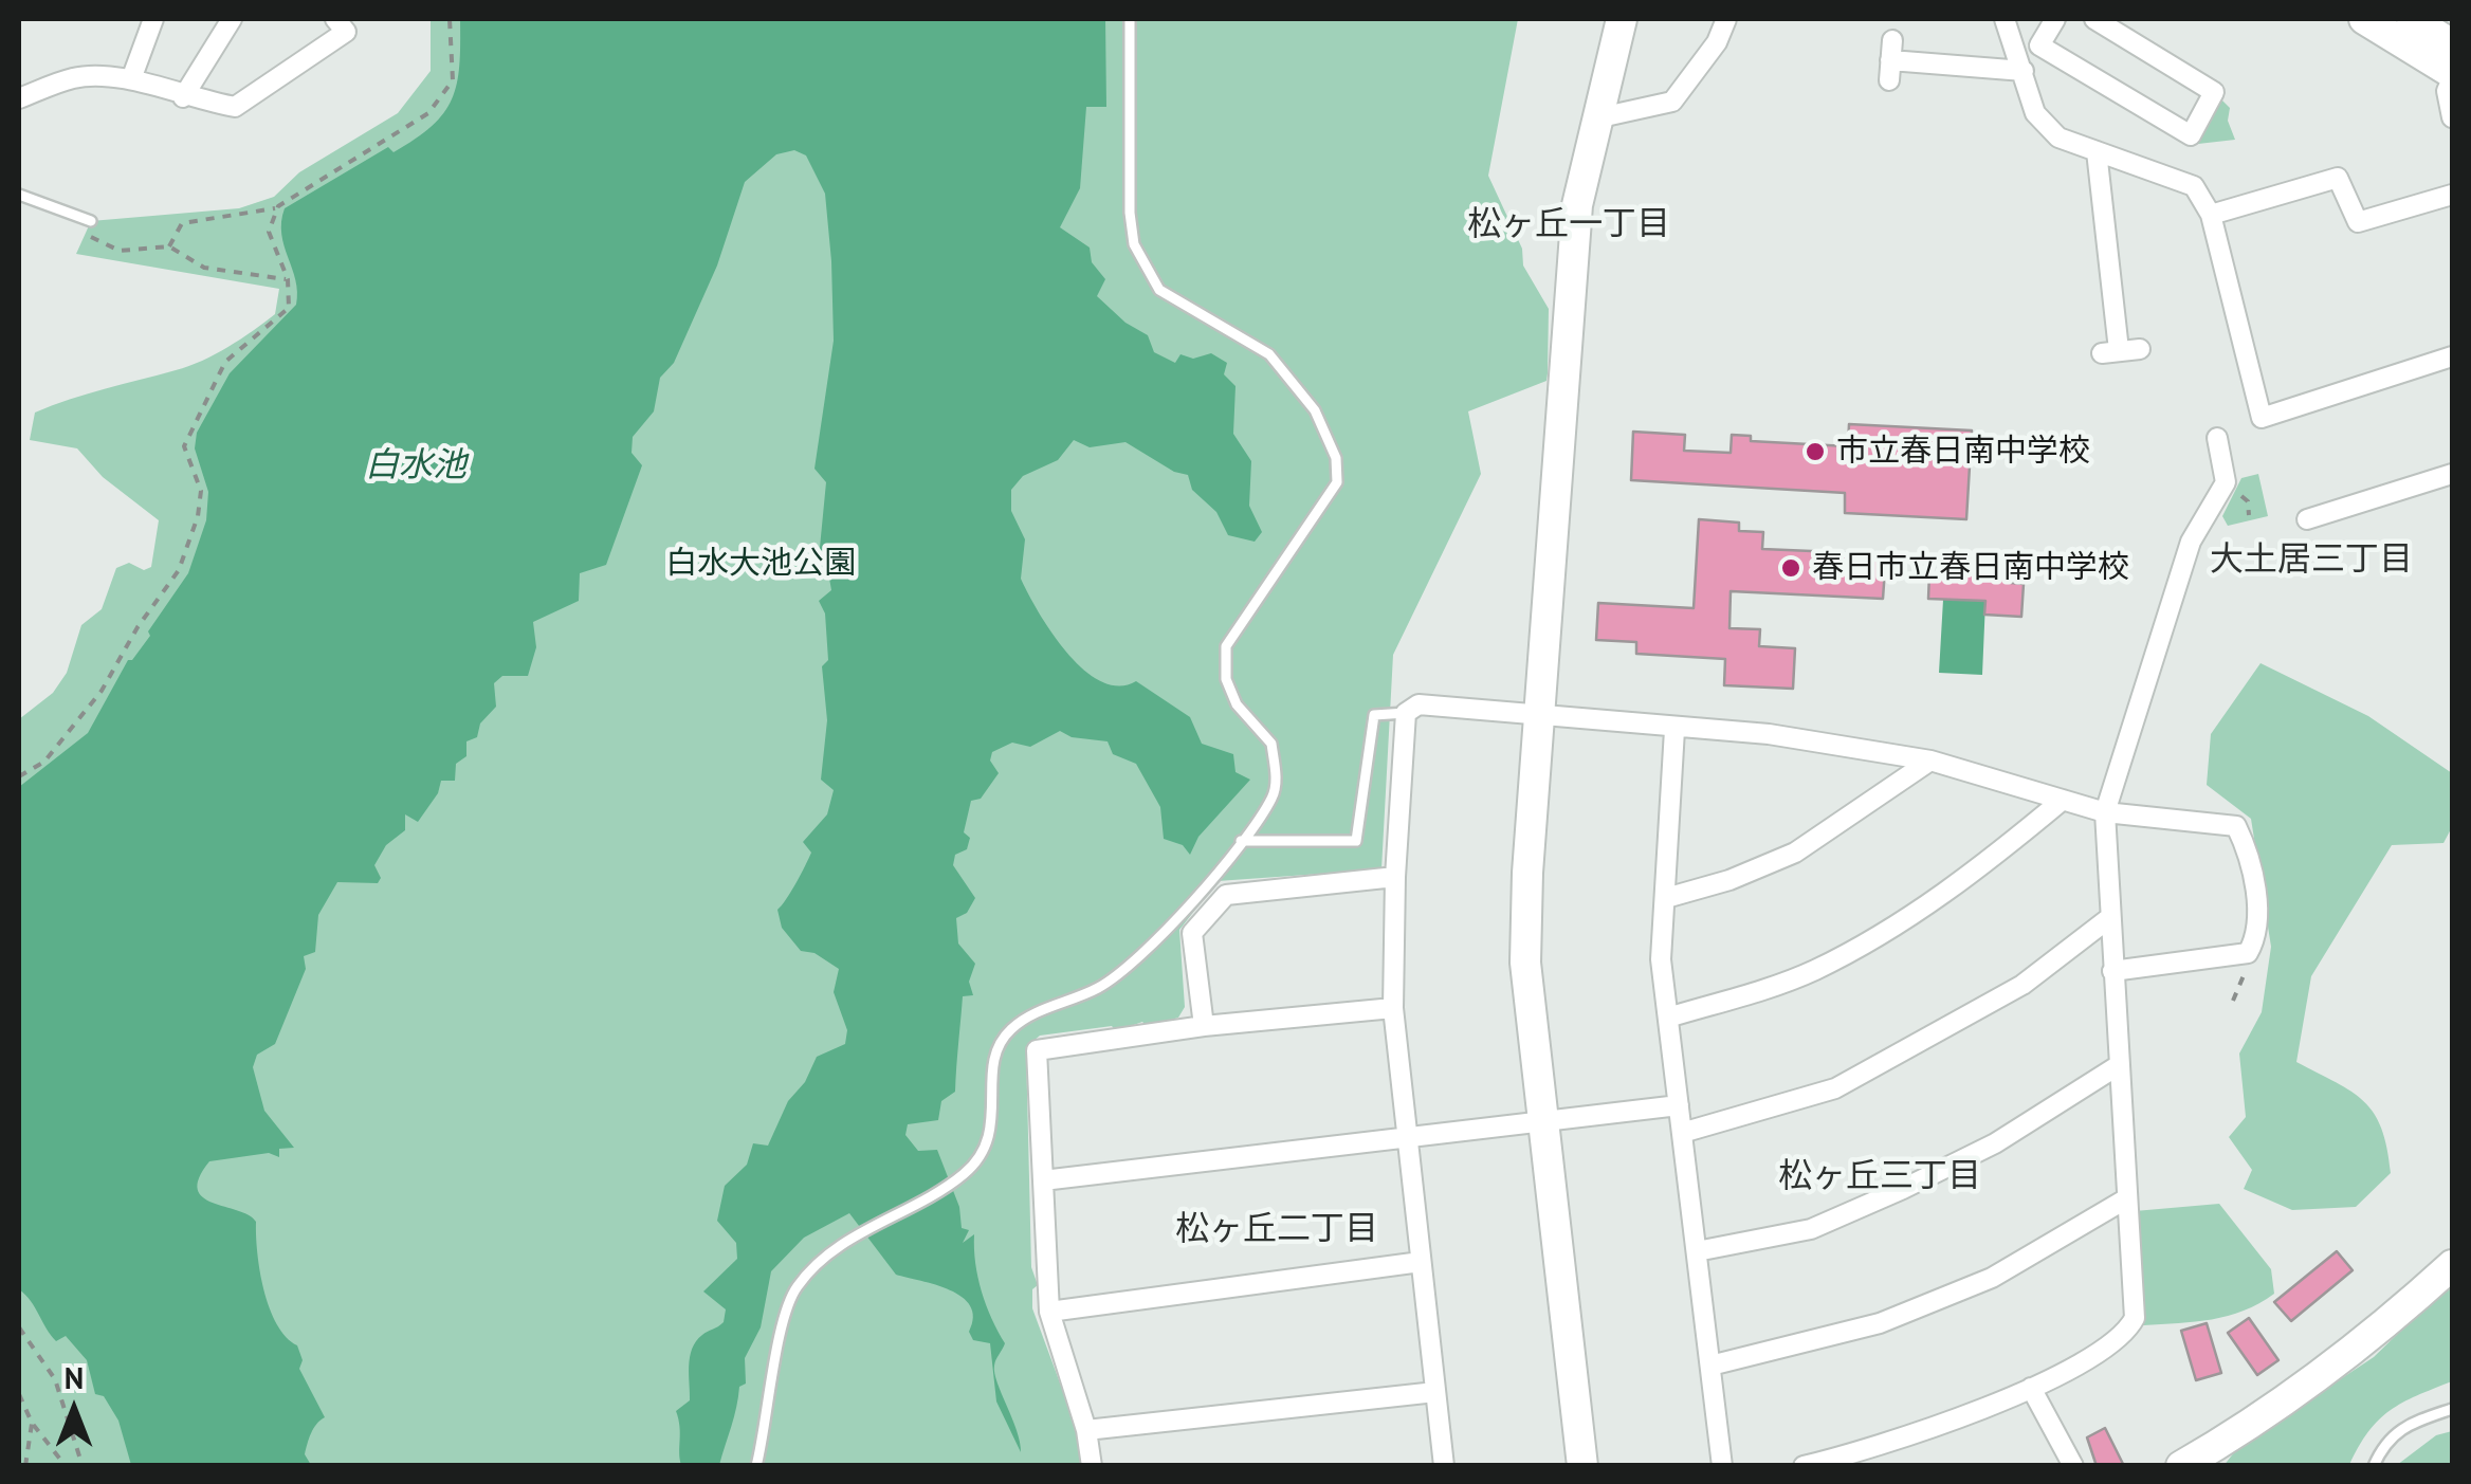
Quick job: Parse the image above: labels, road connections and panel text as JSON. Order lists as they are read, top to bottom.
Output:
{
  "districts": [
    "松ヶ丘一丁目",
    "大土居三丁目",
    "松ヶ丘三丁目",
    "松ヶ丘二丁目"
  ],
  "water": ["白水池"],
  "parks": ["白水大池公園"],
  "places": ["市立春日南中学校", "春日市立春日南中学校"],
  "north": "top"
}
